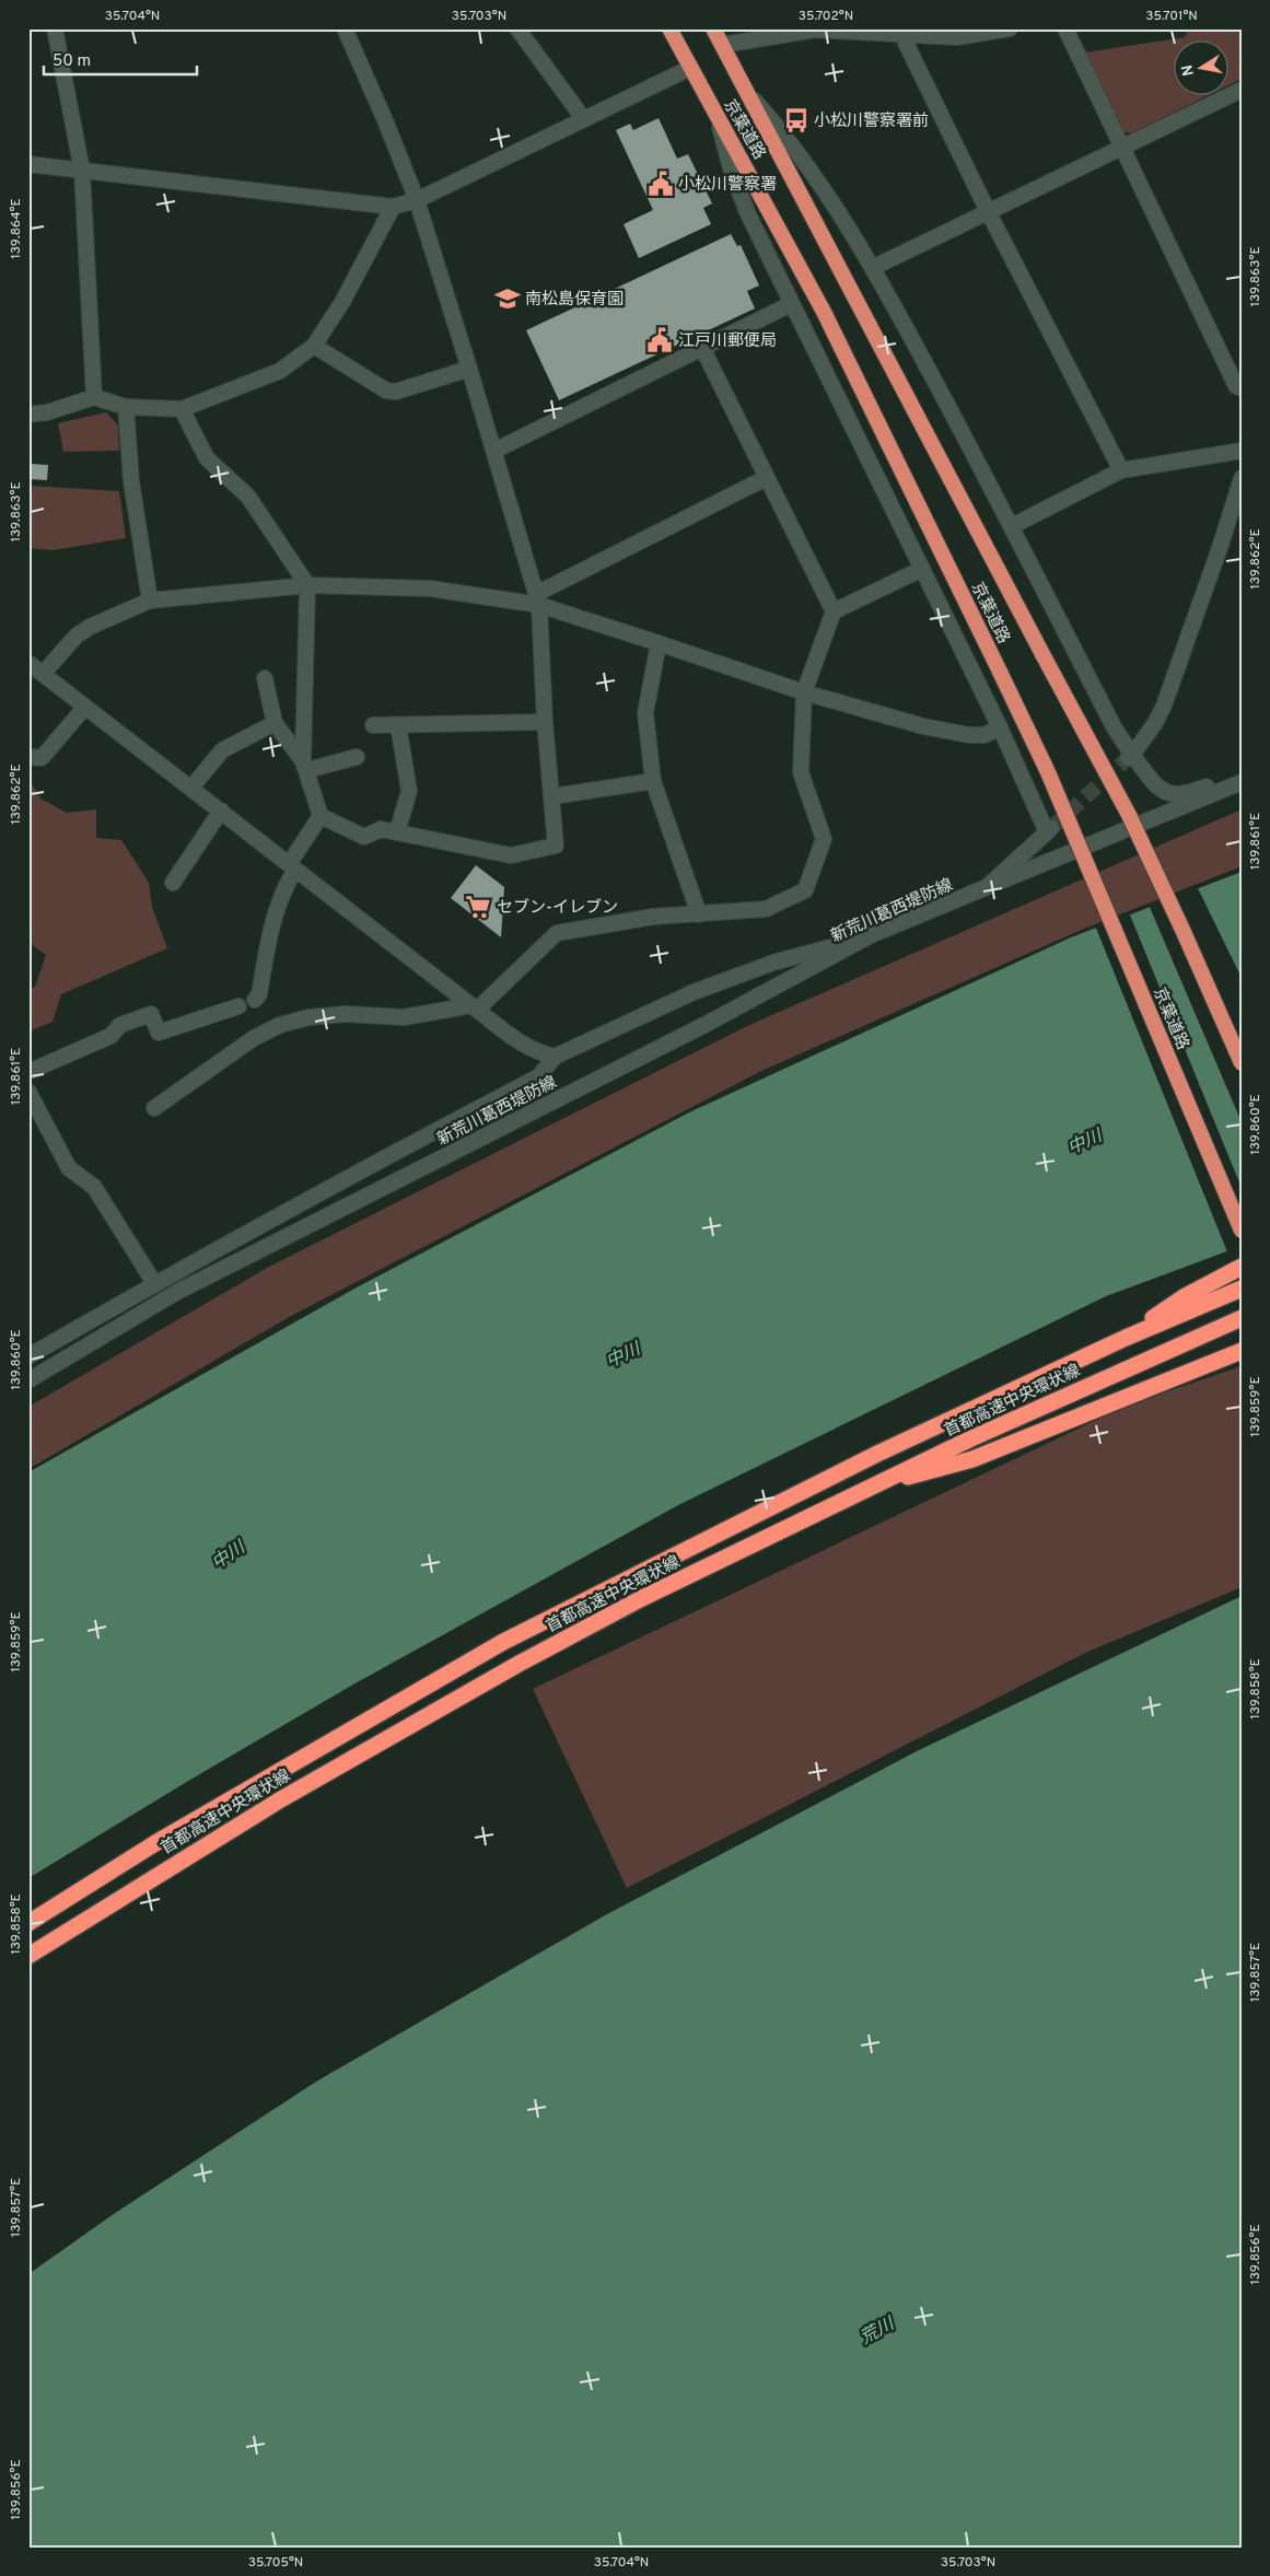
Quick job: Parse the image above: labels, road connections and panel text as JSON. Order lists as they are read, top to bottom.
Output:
{
  "streets": {
    "highway": ["京葉道路", "首都高速中央環状線"],
    "street": ["新荒川葛西堤防線"]
  },
  "water": ["中川", "荒川"],
  "places": {
    "bus stop": ["小松川警察署前"],
    "public building": ["小松川警察署", "江戸川郵便局"],
    "school or university": ["南松島保育園"],
    "supermarket": ["セブン-イレブン"]
  },
  "scale_bar": "50 m",
  "north": "left",
  "coordinates": [
    "35.704°N",
    "35.703°N",
    "35.702°N",
    "35.701°N",
    "139.864°E",
    "139.863°E",
    "139.862°E",
    "139.861°E",
    "139.860°E",
    "139.859°E",
    "139.858°E",
    "139.857°E",
    "139.856°E",
    "35.705°N"
  ]
}
